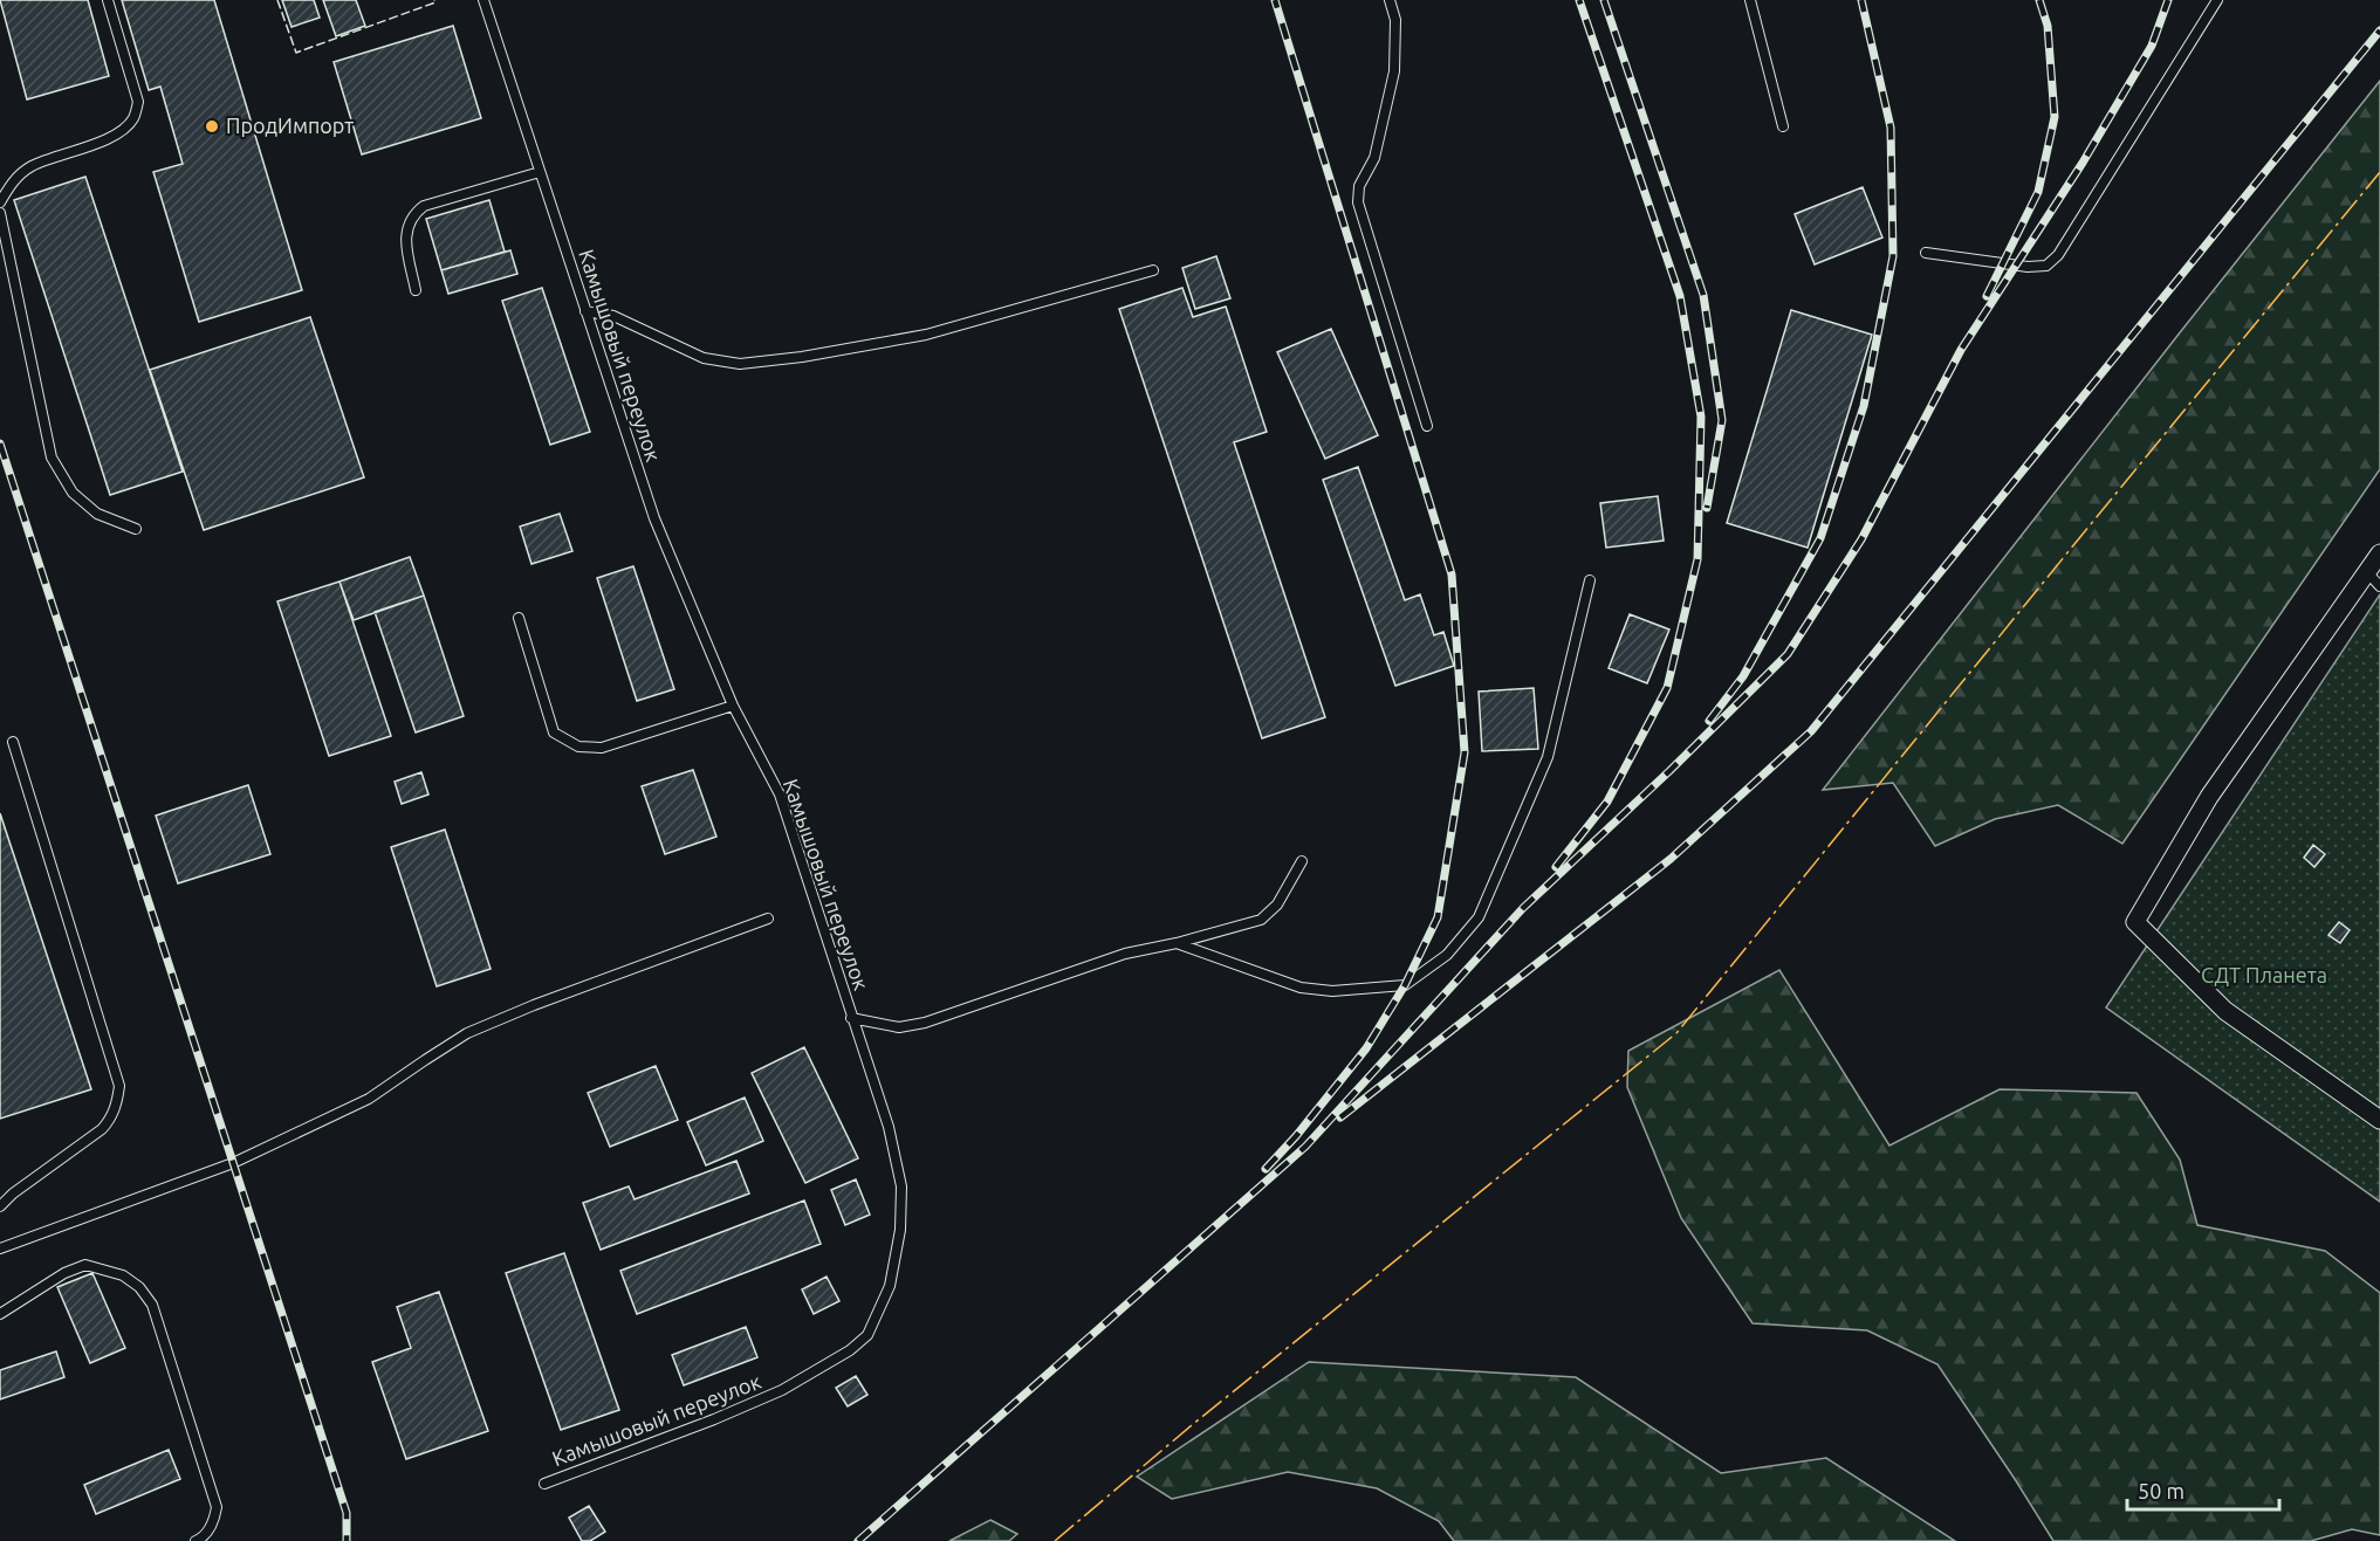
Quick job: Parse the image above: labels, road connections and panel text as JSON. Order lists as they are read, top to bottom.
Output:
{
  "streets": {
    "lane": ["Камышовый переулок"]
  },
  "parks": ["СДТ Планета"],
  "places": ["ПродИмпорт"],
  "scale_bar": "50 m"
}
